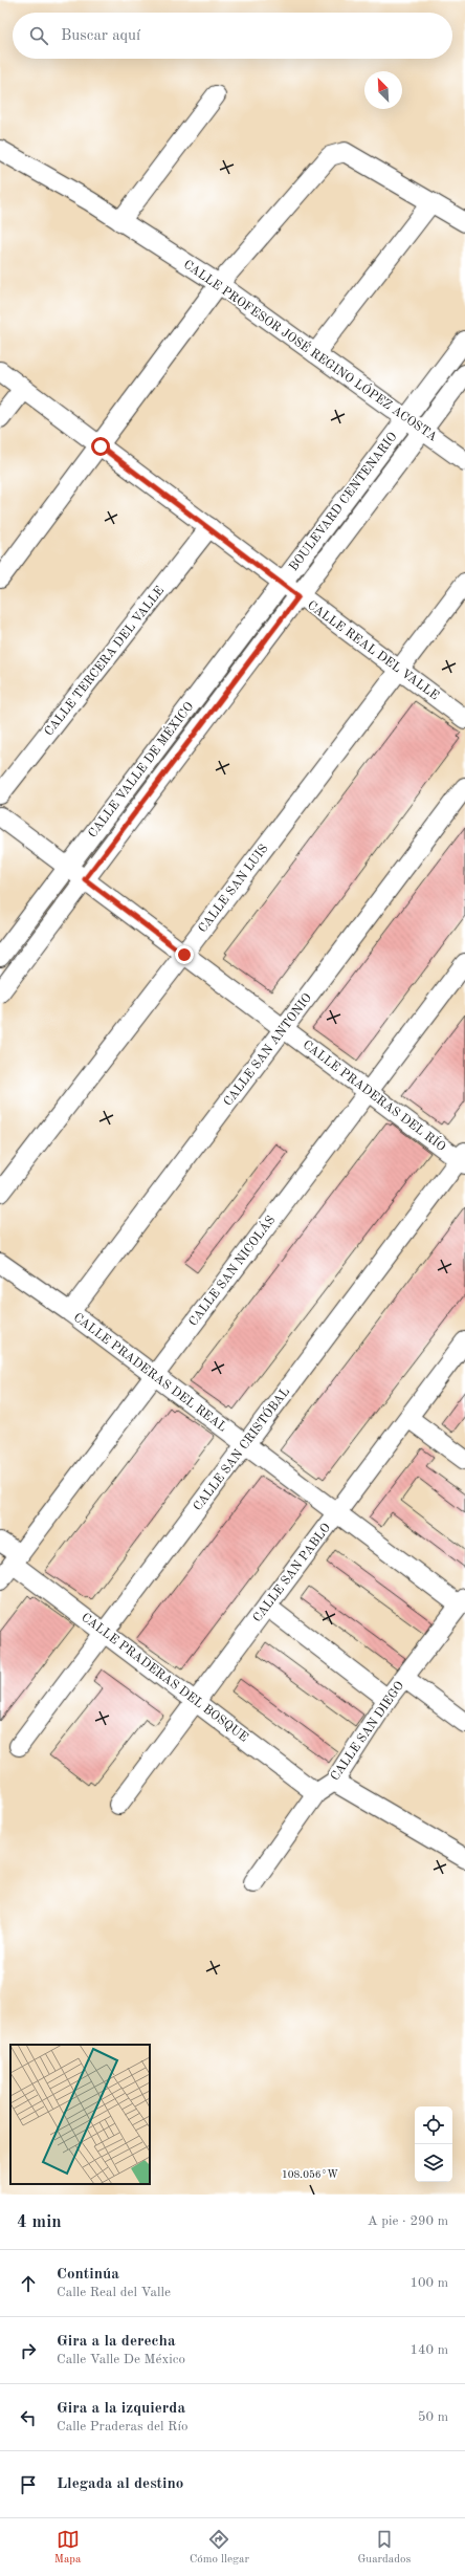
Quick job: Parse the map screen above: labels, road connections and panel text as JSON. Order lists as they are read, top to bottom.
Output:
{
  "streets": {
    "street": [
      "CALLE PROFESOR JOSÉ REGINO LÓPEZ ACOSTA",
      "BOULEVARD CENTENARIO",
      "CALLE REAL DEL VALLE",
      "CALLE TERCERA DEL VALLE",
      "CALLE VALLE DE MÉXICO",
      "CALLE SAN LUIS",
      "CALLE SAN ANTONIO",
      "CALLE PRADERAS DEL RÍO",
      "CALLE SAN NICOLÁS",
      "CALLE PRADERAS DEL REAL",
      "CALLE SAN CRISTÓBAL",
      "CALLE SAN PABLO",
      "CALLE PRADERAS DEL BOSQUE",
      "CALLE SAN DIEGO"
    ]
  },
  "crossings": [
    ["CALLE PROFESOR JOSÉ REGINO LÓPEZ ACOSTA", "BOULEVARD CENTENARIO"],
    ["BOULEVARD CENTENARIO", "CALLE REAL DEL VALLE"],
    ["BOULEVARD CENTENARIO", "CALLE VALLE DE MÉXICO"],
    ["CALLE REAL DEL VALLE", "CALLE TERCERA DEL VALLE"],
    ["CALLE REAL DEL VALLE", "CALLE VALLE DE MÉXICO"],
    ["CALLE REAL DEL VALLE", "CALLE SAN LUIS"],
    ["CALLE VALLE DE MÉXICO", "CALLE PRADERAS DEL RÍO"],
    ["CALLE SAN LUIS", "CALLE PRADERAS DEL RÍO"],
    ["CALLE SAN ANTONIO", "CALLE PRADERAS DEL RÍO"],
    ["CALLE SAN ANTONIO", "CALLE PRADERAS DEL REAL"],
    ["CALLE PRADERAS DEL RÍO", "CALLE SAN NICOLÁS"],
    ["CALLE PRADERAS DEL RÍO", "CALLE SAN CRISTÓBAL"],
    ["CALLE SAN NICOLÁS", "CALLE PRADERAS DEL REAL"],
    ["CALLE SAN NICOLÁS", "CALLE PRADERAS DEL BOSQUE"],
    ["CALLE PRADERAS DEL REAL", "CALLE SAN CRISTÓBAL"],
    ["CALLE PRADERAS DEL REAL", "CALLE SAN PABLO"],
    ["CALLE PRADERAS DEL REAL", "CALLE SAN DIEGO"],
    ["CALLE SAN CRISTÓBAL", "CALLE PRADERAS DEL BOSQUE"],
    ["CALLE SAN PABLO", "CALLE PRADERAS DEL BOSQUE"],
    ["CALLE PRADERAS DEL BOSQUE", "CALLE SAN DIEGO"]
  ],
  "north": "top left",
  "page": {
    "search": "Buscar aquí",
    "heading": ["4 min", "A pie · 290 m"],
    "list": [
      ["Continúa", "Calle Real del Valle", "100 m"],
      ["Gira a la derecha", "Calle Valle De México", "140 m"],
      ["Gira a la izquierda", "Calle Praderas del Río", "50 m"],
      "Llegada al destino"
    ],
    "nav": ["Mapa", "Cómo llegar", "Guardados"]
  },
  "coordinates": ["108.056°W"]
}
